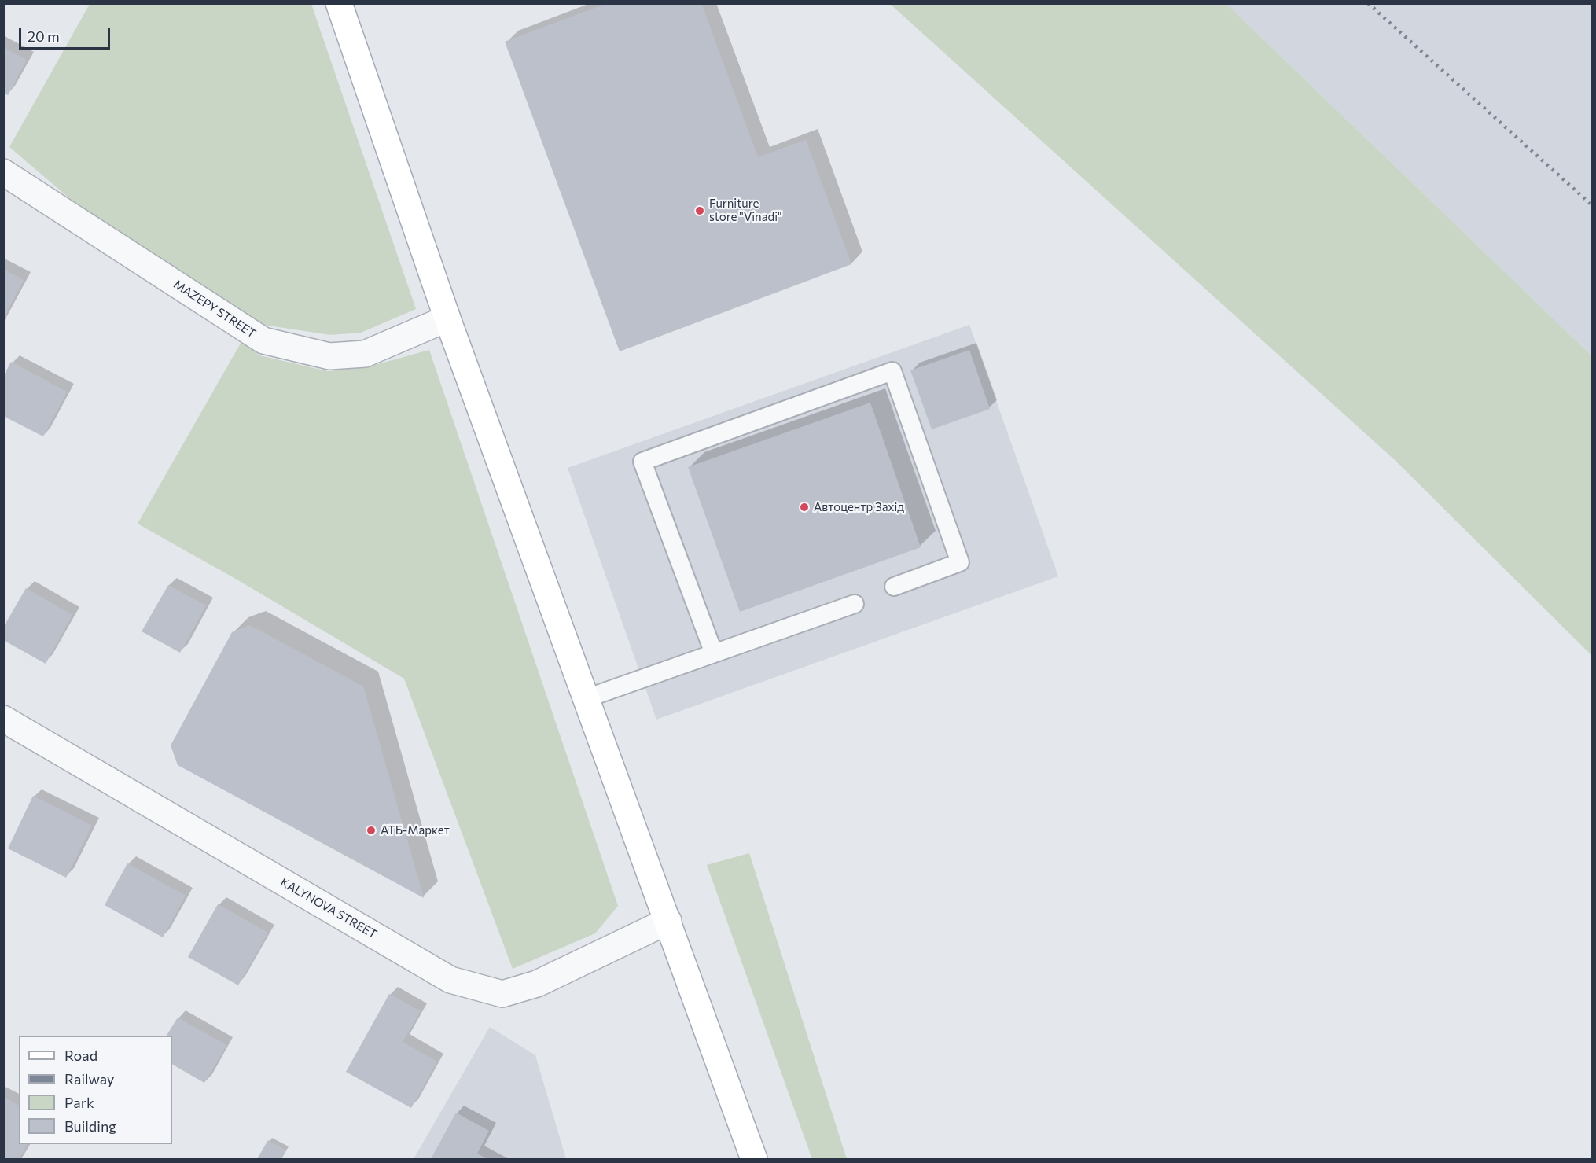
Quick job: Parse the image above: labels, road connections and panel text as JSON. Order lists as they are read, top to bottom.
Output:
{
  "streets": {
    "street": ["MAZEPY STREET", "KALYNOVA STREET"]
  },
  "places": ["Furniture store \"Vinadi\"", "Автоцентр Захід", "АТБ-Маркет"],
  "legend": [
    "Road",
    "Railway",
    "Park",
    "Building"
  ],
  "scale_bar": "20 m"
}
